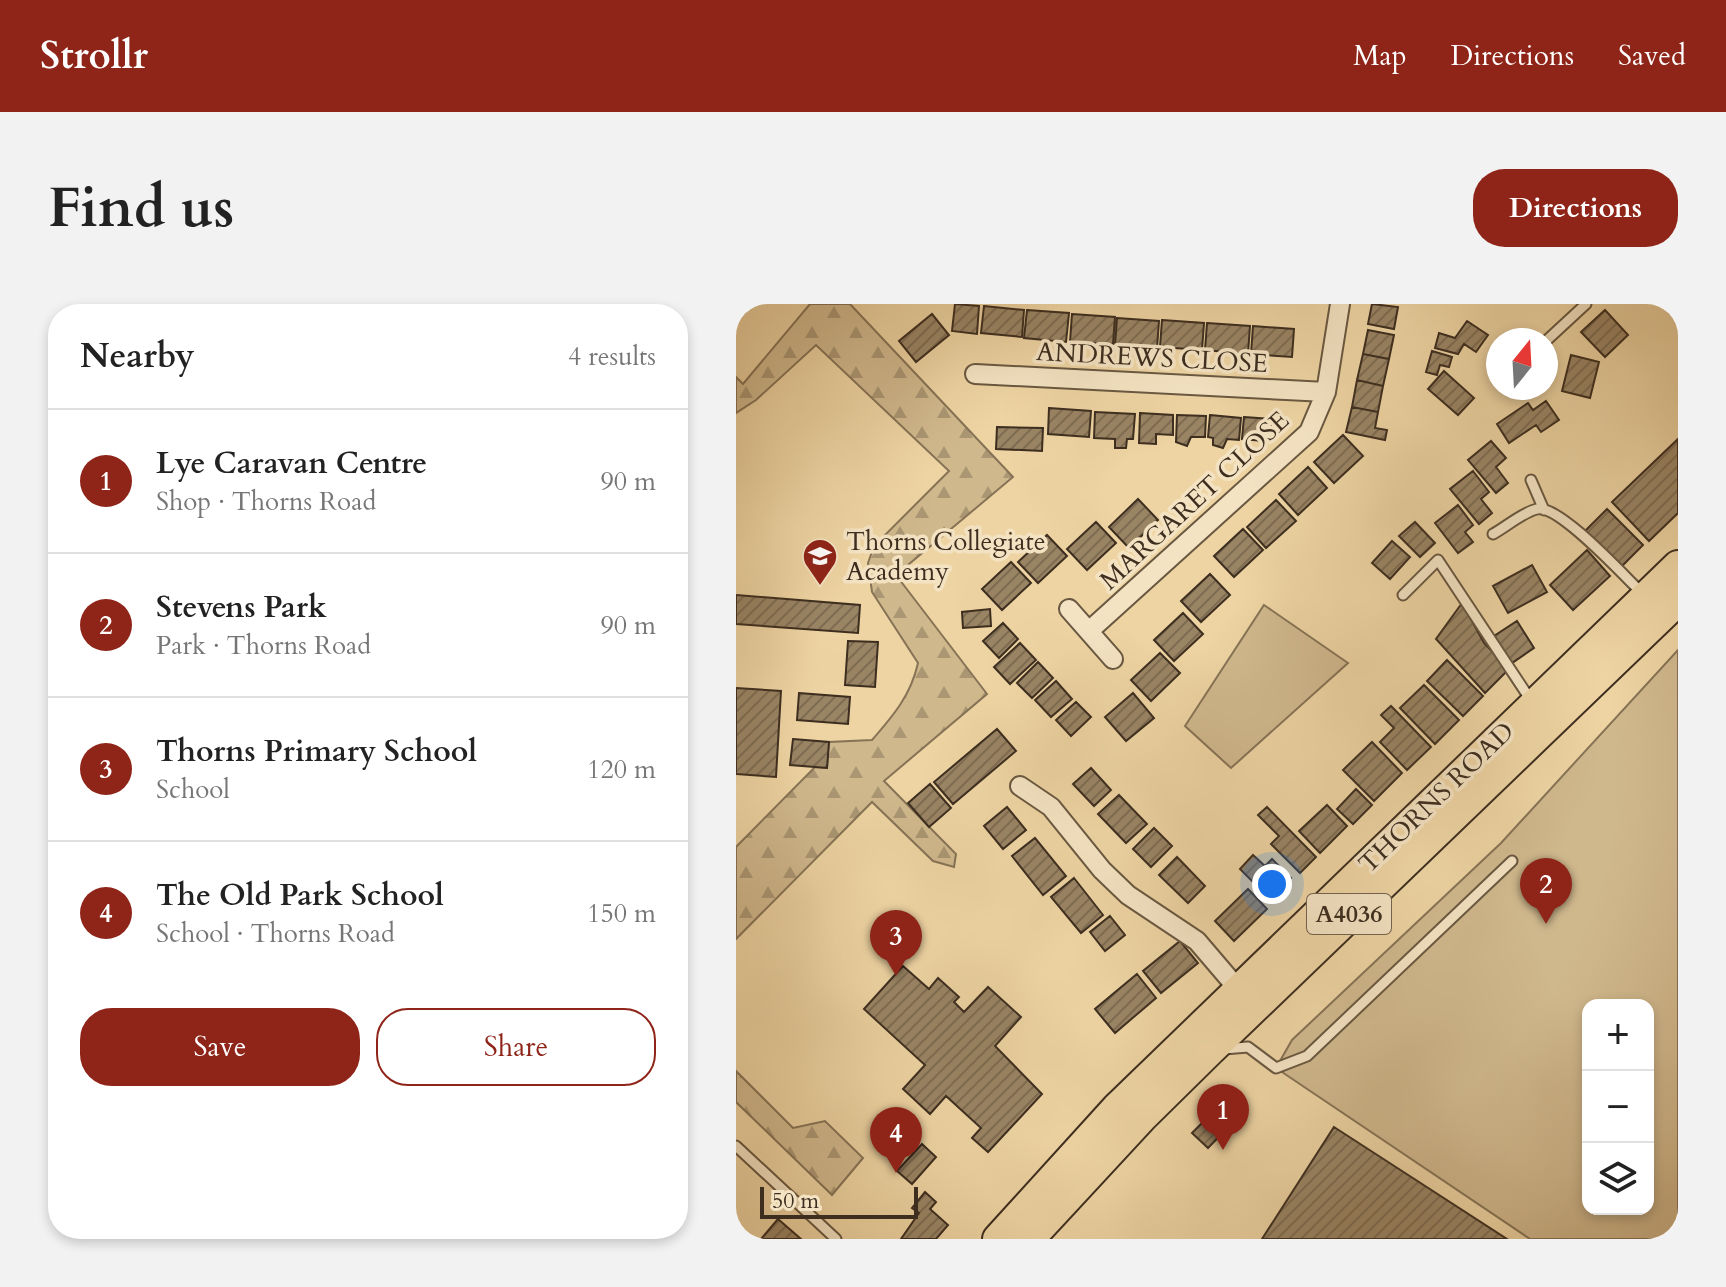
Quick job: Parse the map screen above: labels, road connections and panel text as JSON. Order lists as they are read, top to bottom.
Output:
{
  "streets": {
    "highway": ["THORNS ROAD", "A4036"],
    "street": ["ANDREWS CLOSE", "MARGARET CLOSE"]
  },
  "crossings": [
    ["ANDREWS CLOSE", "MARGARET CLOSE"]
  ],
  "places": {
    "school or university": ["Thorns Collegiate Academy"]
  },
  "scale_bar": "50 m",
  "north": "top",
  "page": {
    "header": "Strollr",
    "nav": ["Map", "Directions", "Saved"],
    "buttons": [
      "Directions",
      ["Save", "Share"]
    ],
    "title": "Find us",
    "heading": ["Nearby", "4 results"],
    "list": [
      {
        "mark": "1",
        "name": "Lye Caravan Centre",
        "note": "Shop · Thorns Road",
        "value": "90 m"
      },
      {
        "mark": "2",
        "name": "Stevens Park",
        "note": "Park · Thorns Road",
        "value": "90 m"
      },
      {
        "mark": "3",
        "name": "Thorns Primary School",
        "note": "School",
        "value": "120 m"
      },
      {
        "mark": "4",
        "name": "The Old Park School",
        "note": "School · Thorns Road",
        "value": "150 m"
      }
    ],
    "pins": [
      "2",
      "3",
      "1",
      "4"
    ],
    "map_buttons": ["+", "−"],
    "scale": "50 m"
  }
}
